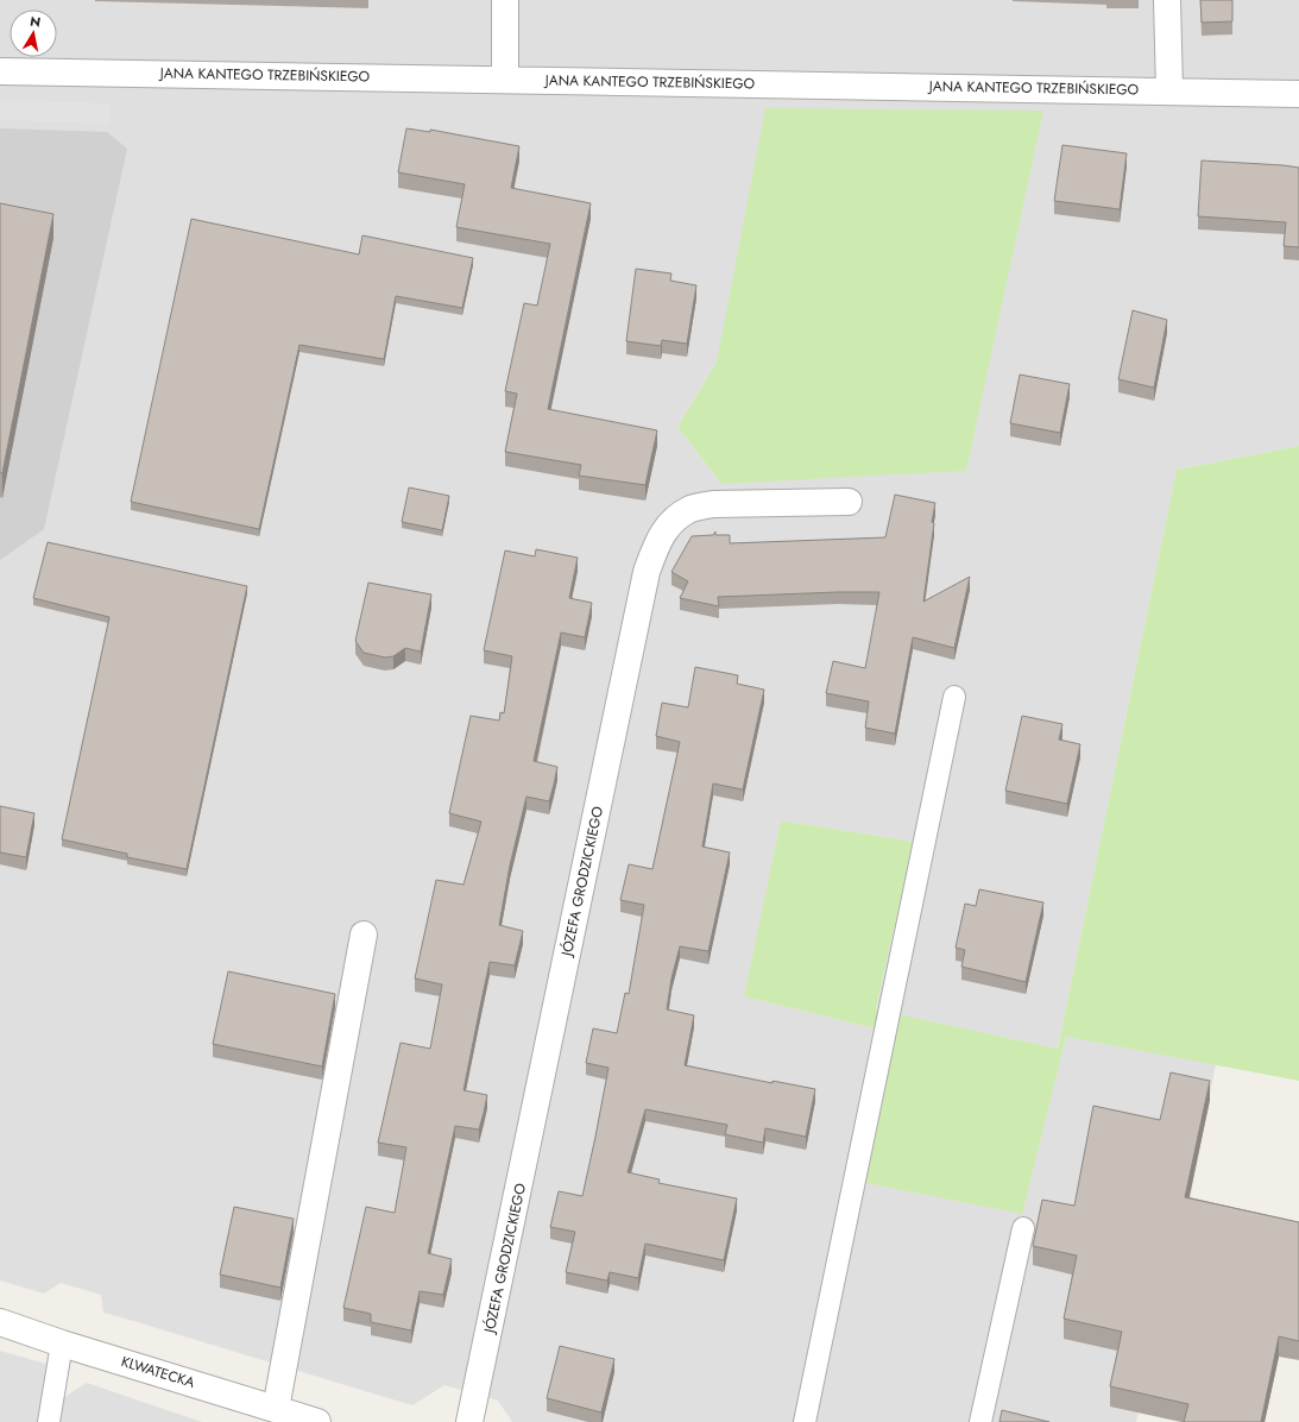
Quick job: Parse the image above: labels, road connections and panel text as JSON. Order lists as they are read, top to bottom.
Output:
{
  "streets": {
    "street": ["JANA KANTEGO TRZEBIŃSKIEGO", "JÓZEFA GRODZICKIEGO", "KLWATECKA"]
  },
  "north": "top"
}
